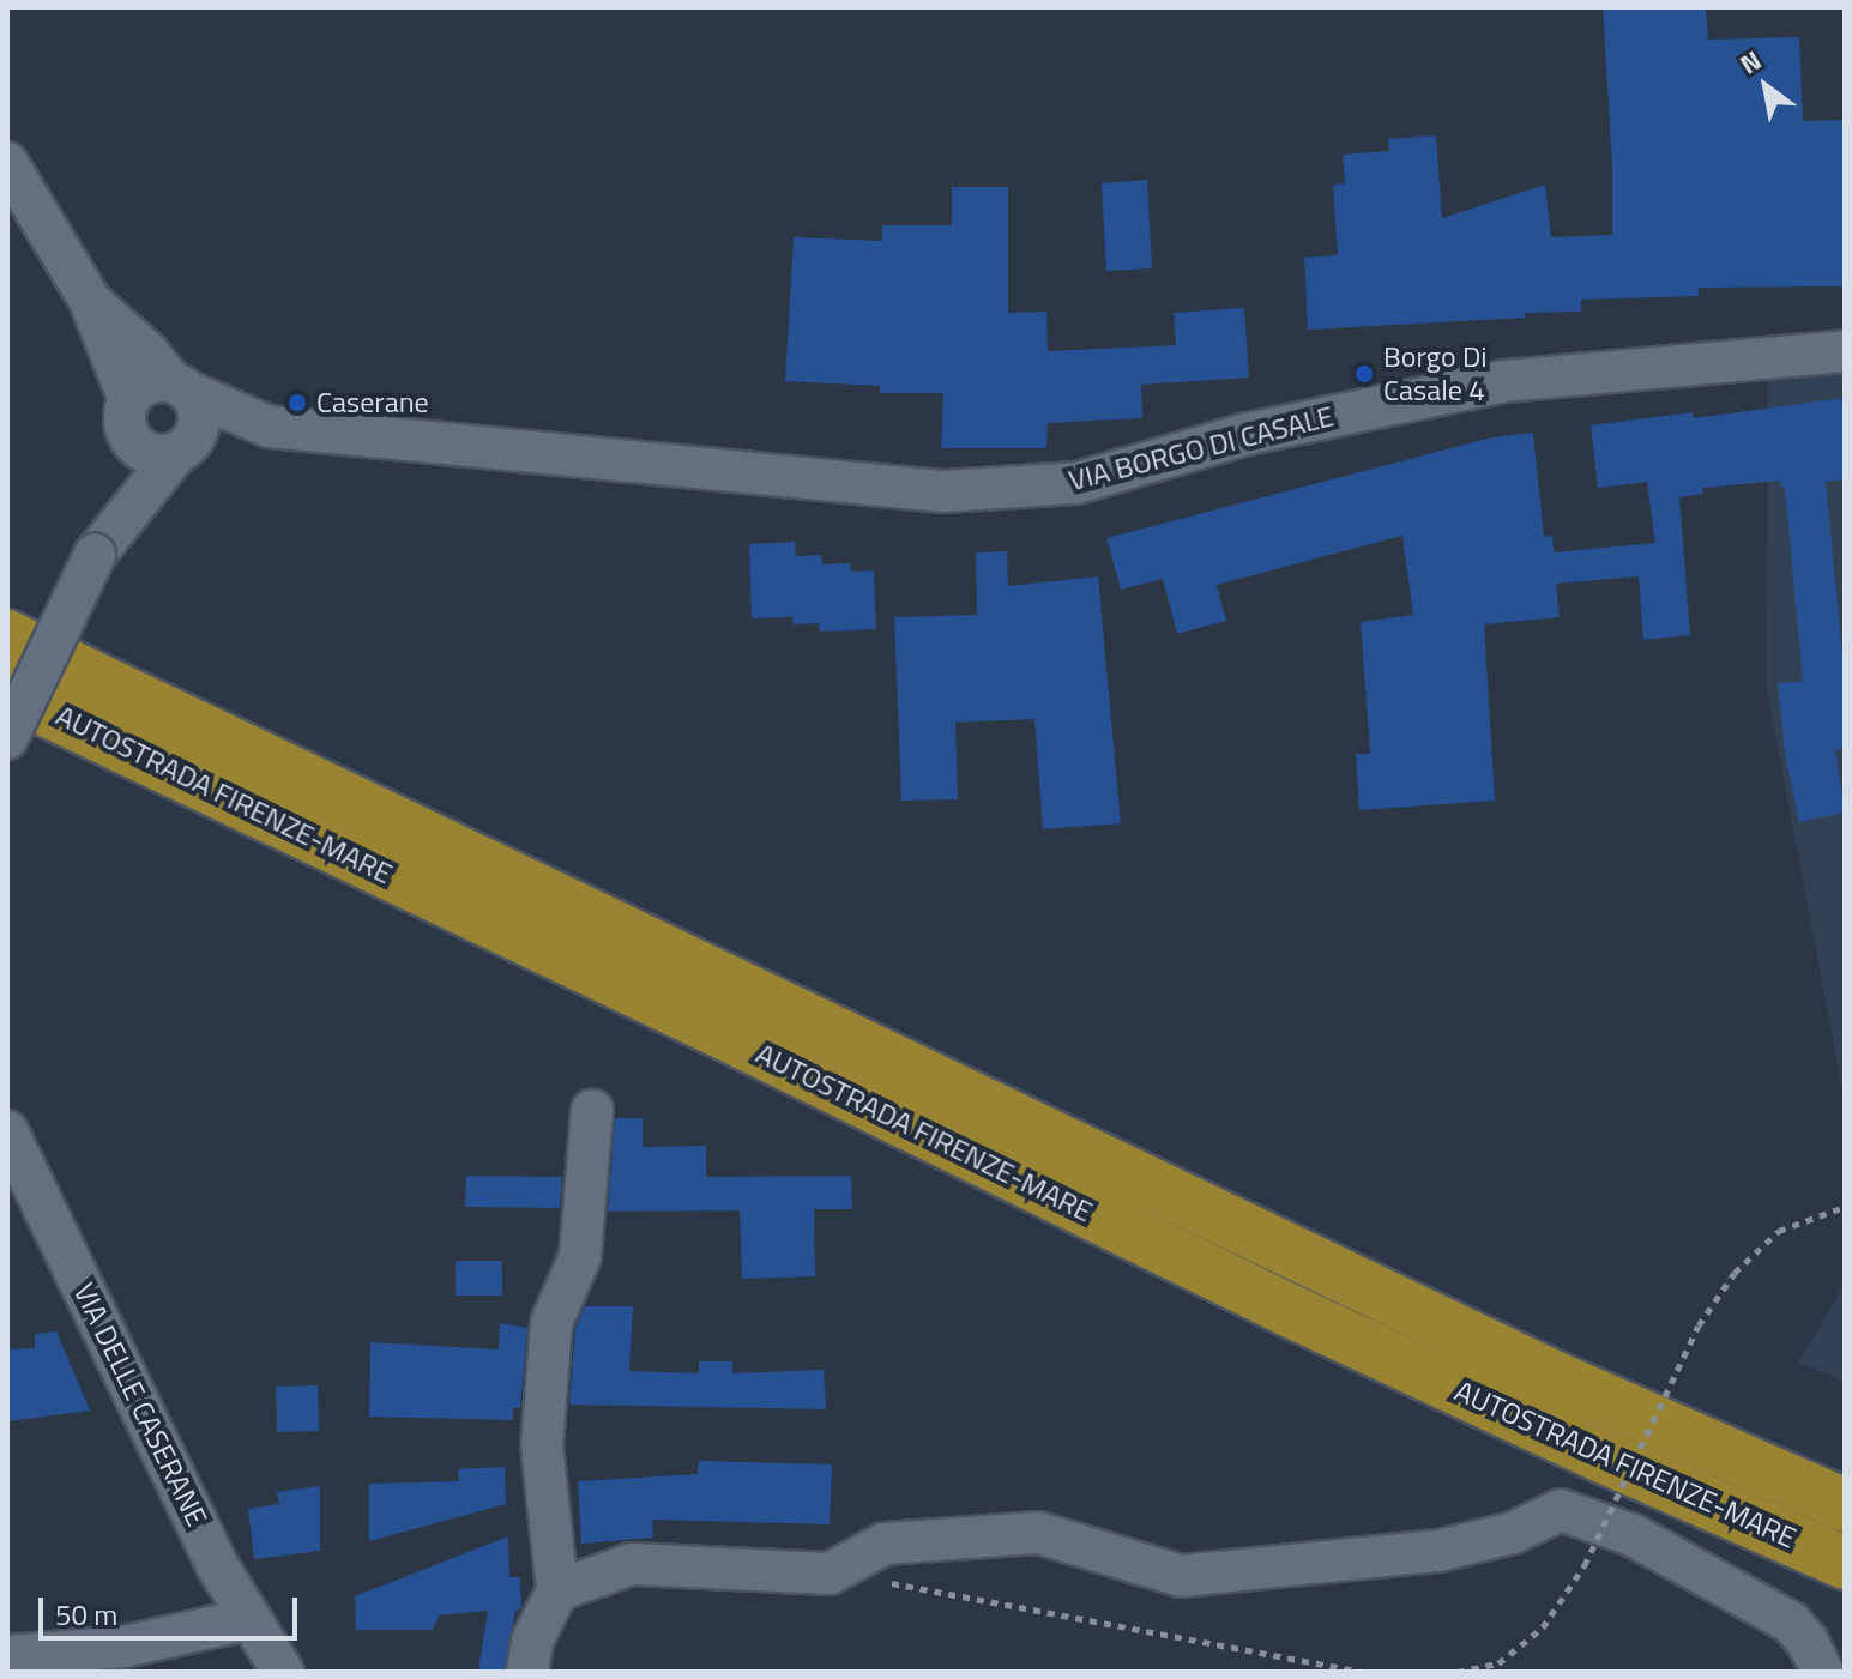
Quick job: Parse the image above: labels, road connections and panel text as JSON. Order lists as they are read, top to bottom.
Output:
{
  "streets": {
    "highway": ["AUTOSTRADA FIRENZE-MARE"],
    "street": ["VIA BORGO DI CASALE", "VIA DELLE CASERANE"]
  },
  "places": ["Borgo Di Casale 4", "Caserane"],
  "scale_bar": "50 m",
  "north": "top left"
}
